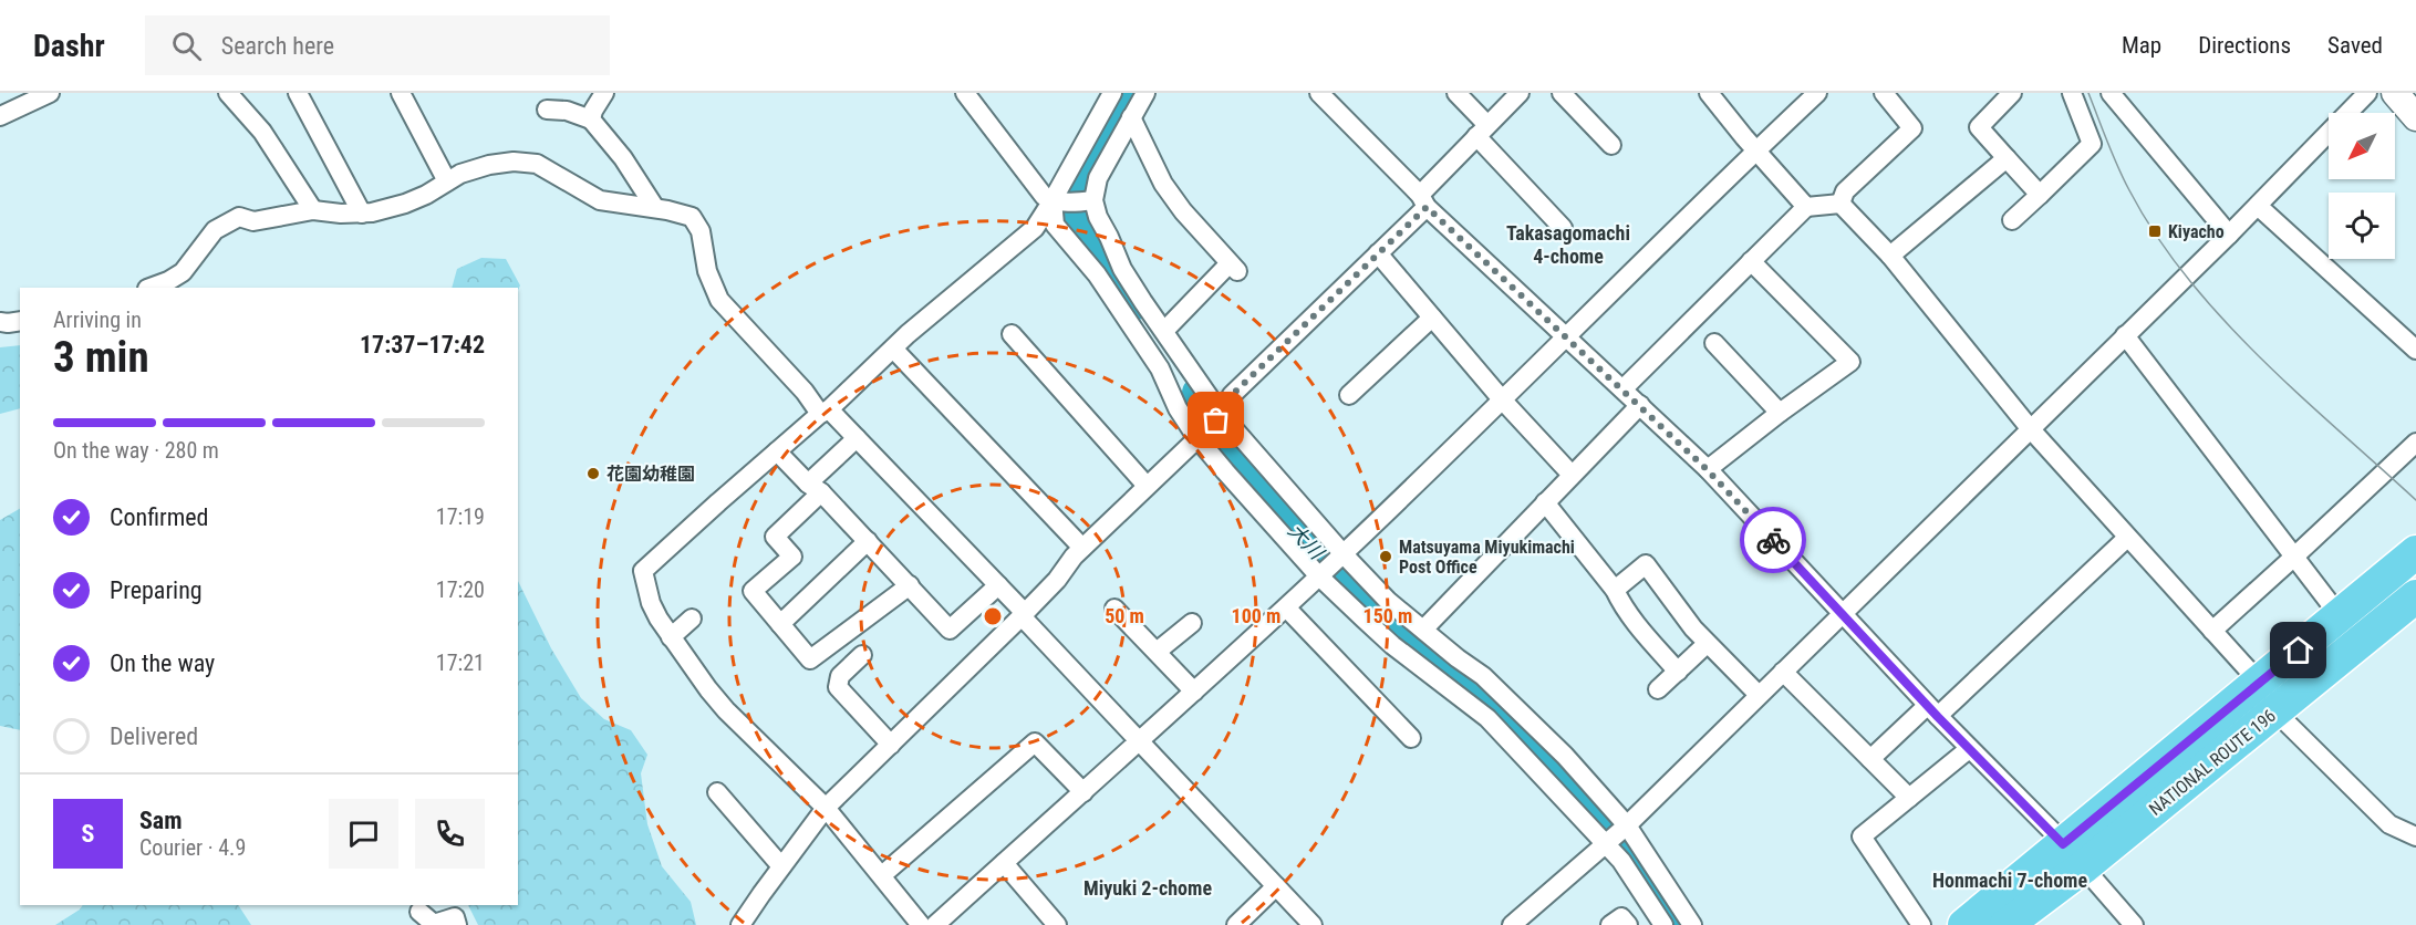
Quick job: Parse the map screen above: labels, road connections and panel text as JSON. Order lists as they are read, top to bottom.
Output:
{
  "streets": {
    "highway": ["NATIONAL ROUTE 196"]
  },
  "districts": ["Takasagomachi 4-chome", "Honmachi 7-chome", "Miyuki 2-chome"],
  "water": ["大川"],
  "places": {
    "transit": ["Kiyacho"],
    "other": ["花園幼稚園", "Matsuyama Miyukimachi Post Office"]
  },
  "north": "bottom left",
  "page": {
    "header": "Dashr",
    "search": "Search here",
    "nav": ["Map", "Directions", "Saved"],
    "heading": ["3 min", "Arriving in", "17:37–17:42"],
    "panel": ["Sam", "Courier · 4.9"],
    "bar": "On the way · 280 m",
    "list": [
      ["Confirmed", "17:19"],
      ["Preparing", "17:20"],
      ["On the way", "17:21"],
      "Delivered"
    ],
    "round": "S"
  },
  "rings": ["50 m", "100 m", "150 m"]
}
